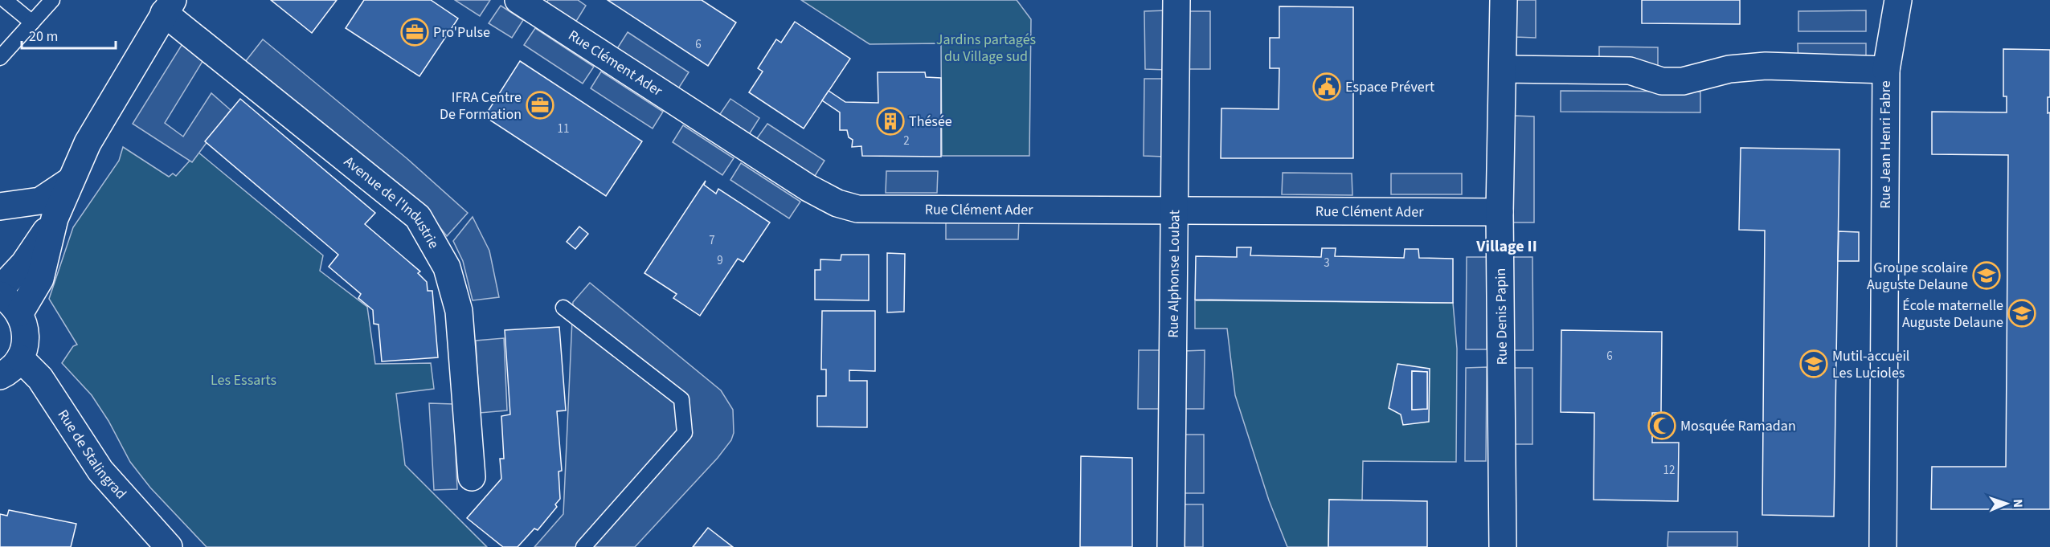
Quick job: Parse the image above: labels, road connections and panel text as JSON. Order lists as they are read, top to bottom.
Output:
{
  "streets": {
    "street": [
      "Rue Clément Ader",
      "Rue Jean Henri Fabre",
      "Avenue de l'Industrie",
      "Rue Alphonse Loubat",
      "Rue Denis Papin",
      "Rue de Stalingrad"
    ]
  },
  "crossings": [
    ["Rue Clément Ader", "Rue Alphonse Loubat"],
    ["Rue Clément Ader", "Rue Denis Papin"],
    ["Rue Jean Henri Fabre", "Rue Denis Papin"]
  ],
  "districts": ["Village II"],
  "parks": ["Jardins partagés du Village sud", "Les Essarts"],
  "places": {
    "office": ["Pro'Pulse", "IFRA Centre De Formation"],
    "public building": ["Espace Prévert"],
    "building": ["Thésée"],
    "school or university": ["Groupe scolaire Auguste Delaune", "École maternelle Auguste Delaune", "Mutil-accueil Les Lucioles"],
    "mosque": ["Mosquée Ramadan"]
  },
  "house_numbers": [
    "6",
    "11",
    "2",
    "7",
    "9",
    "3",
    "6",
    "12"
  ],
  "scale_bar": "20 m",
  "north": "right"
}
